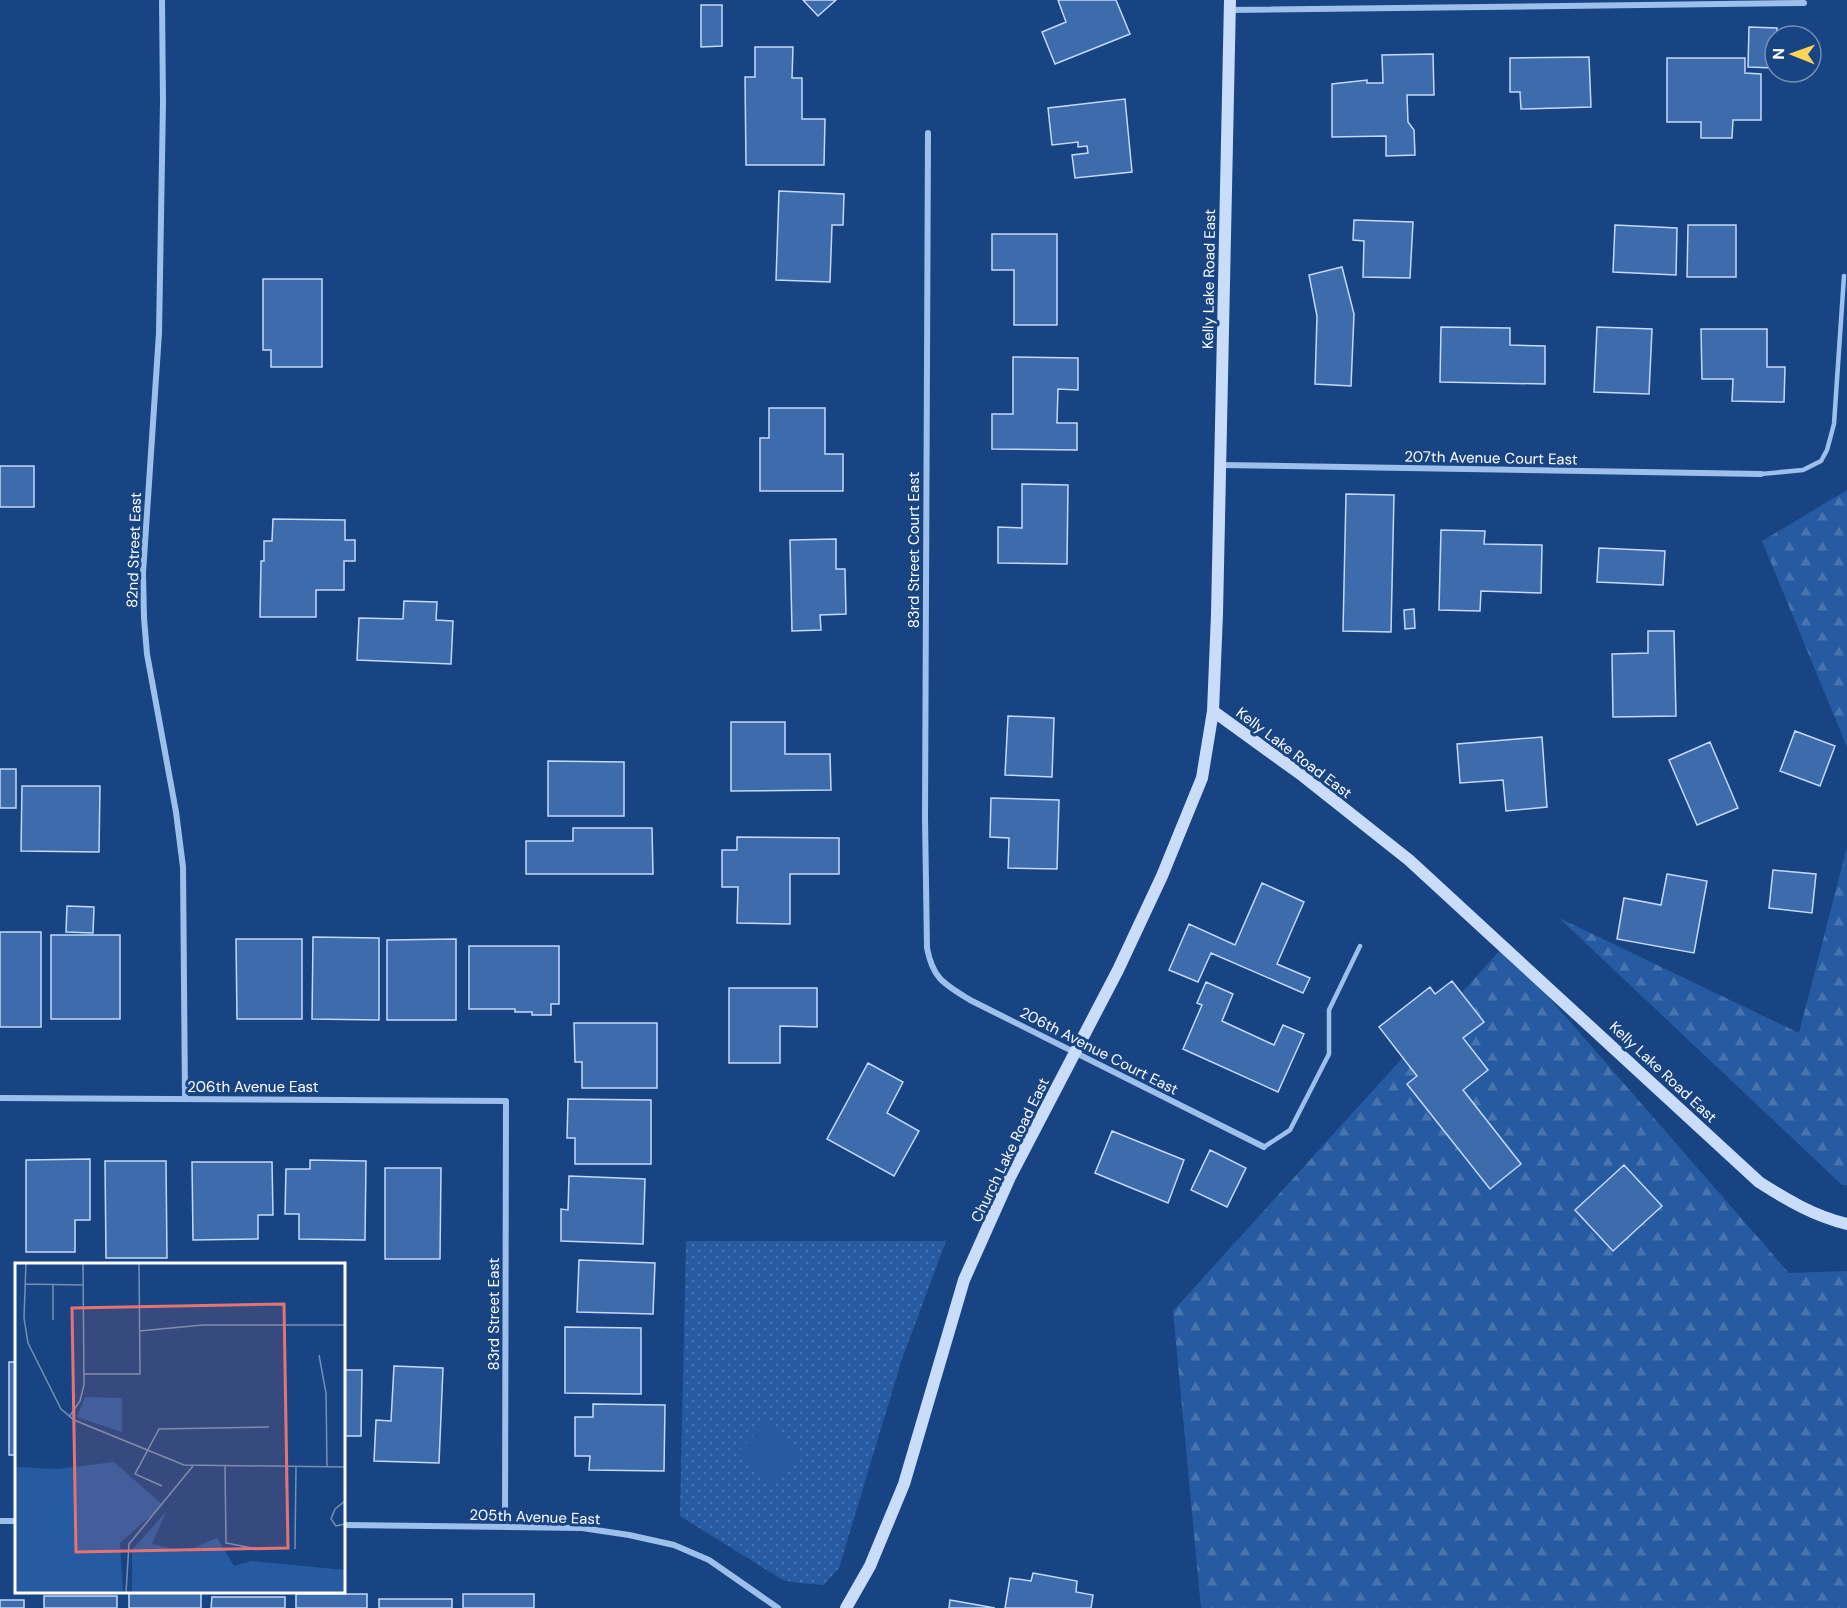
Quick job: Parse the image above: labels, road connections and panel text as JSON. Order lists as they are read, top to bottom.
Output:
{
  "streets": {
    "street": [
      "Kelly Lake Road East",
      "207th Avenue Court East",
      "82nd Street East",
      "83rd Street Court East",
      "206th Avenue Court East",
      "206th Avenue East",
      "Church Lake Road East",
      "83rd Street East",
      "205th Avenue East"
    ]
  },
  "crossings": [
    ["Kelly Lake Road East", "207th Avenue Court East"],
    ["Kelly Lake Road East", "Church Lake Road East"],
    ["82nd Street East", "206th Avenue East"],
    ["83rd Street Court East", "206th Avenue Court East"],
    ["206th Avenue Court East", "Church Lake Road East"],
    ["206th Avenue East", "83rd Street East"],
    ["83rd Street East", "205th Avenue East"]
  ],
  "north": "left"
}
